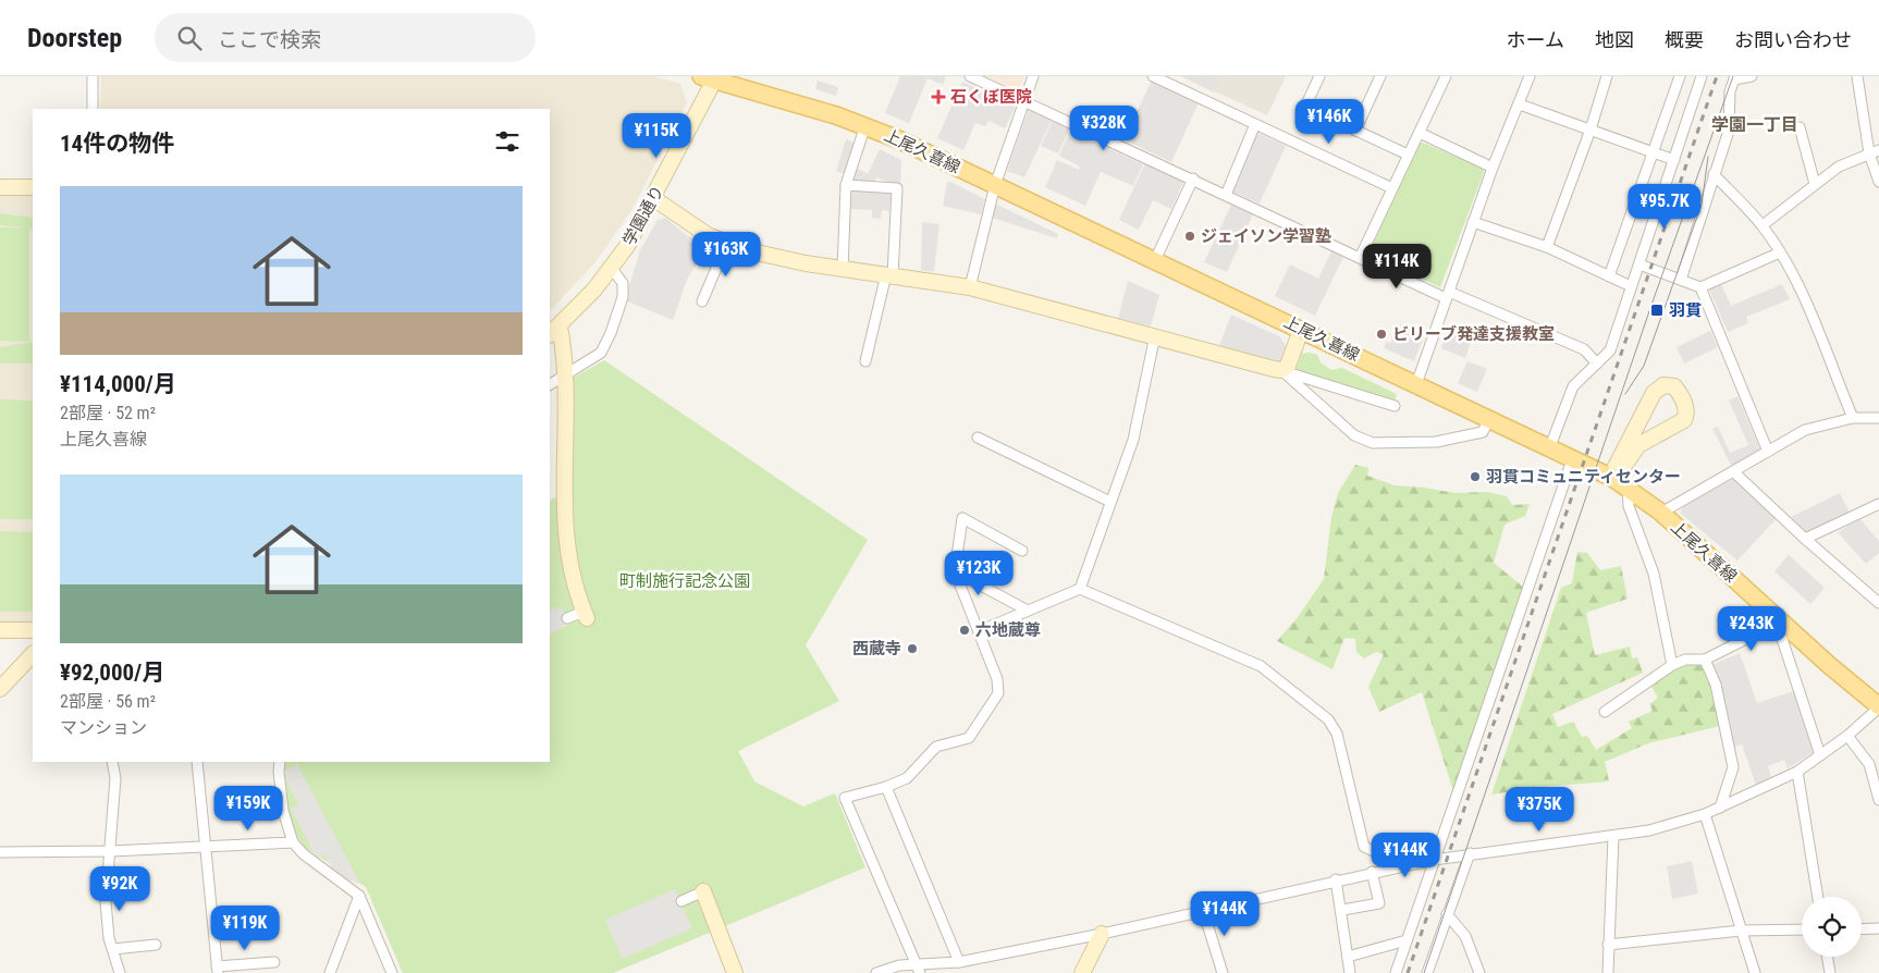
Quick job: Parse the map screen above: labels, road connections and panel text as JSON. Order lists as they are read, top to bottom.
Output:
{
  "streets": {
    "main road": ["上尾久喜線"],
    "street": ["学園通り"]
  },
  "crossings": [
    ["上尾久喜線", "学園通り"]
  ],
  "districts": ["学園一丁目"],
  "parks": ["町制施行記念公園"],
  "places": {
    "health": ["石くぼ医院"],
    "other": [
      "ジェイソン学習塾",
      "ビリーブ発達支援教室",
      "羽貫コミュニティセンター",
      "六地蔵尊",
      "西蔵寺"
    ],
    "transit": ["羽貫"]
  },
  "page": {
    "header": "Doorstep",
    "search": "ここで検索",
    "nav": [
      "ホーム",
      "地図",
      "概要",
      "お問い合わせ"
    ],
    "price": [
      "¥146K",
      "¥328K",
      "¥115K",
      "¥95.7K",
      "¥163K",
      "¥114K",
      "¥123K",
      "¥243K",
      "¥159K",
      "¥375K",
      "¥144K",
      "¥92K",
      "¥144K",
      "¥119K"
    ],
    "heading": "14件の物件",
    "list": [
      {
        "name": "¥114,000/月",
        "note": "2部屋 · 52 m² · 上尾久喜線"
      },
      {
        "name": "¥92,000/月",
        "note": "2部屋 · 56 m² · マンション"
      }
    ]
  }
}
